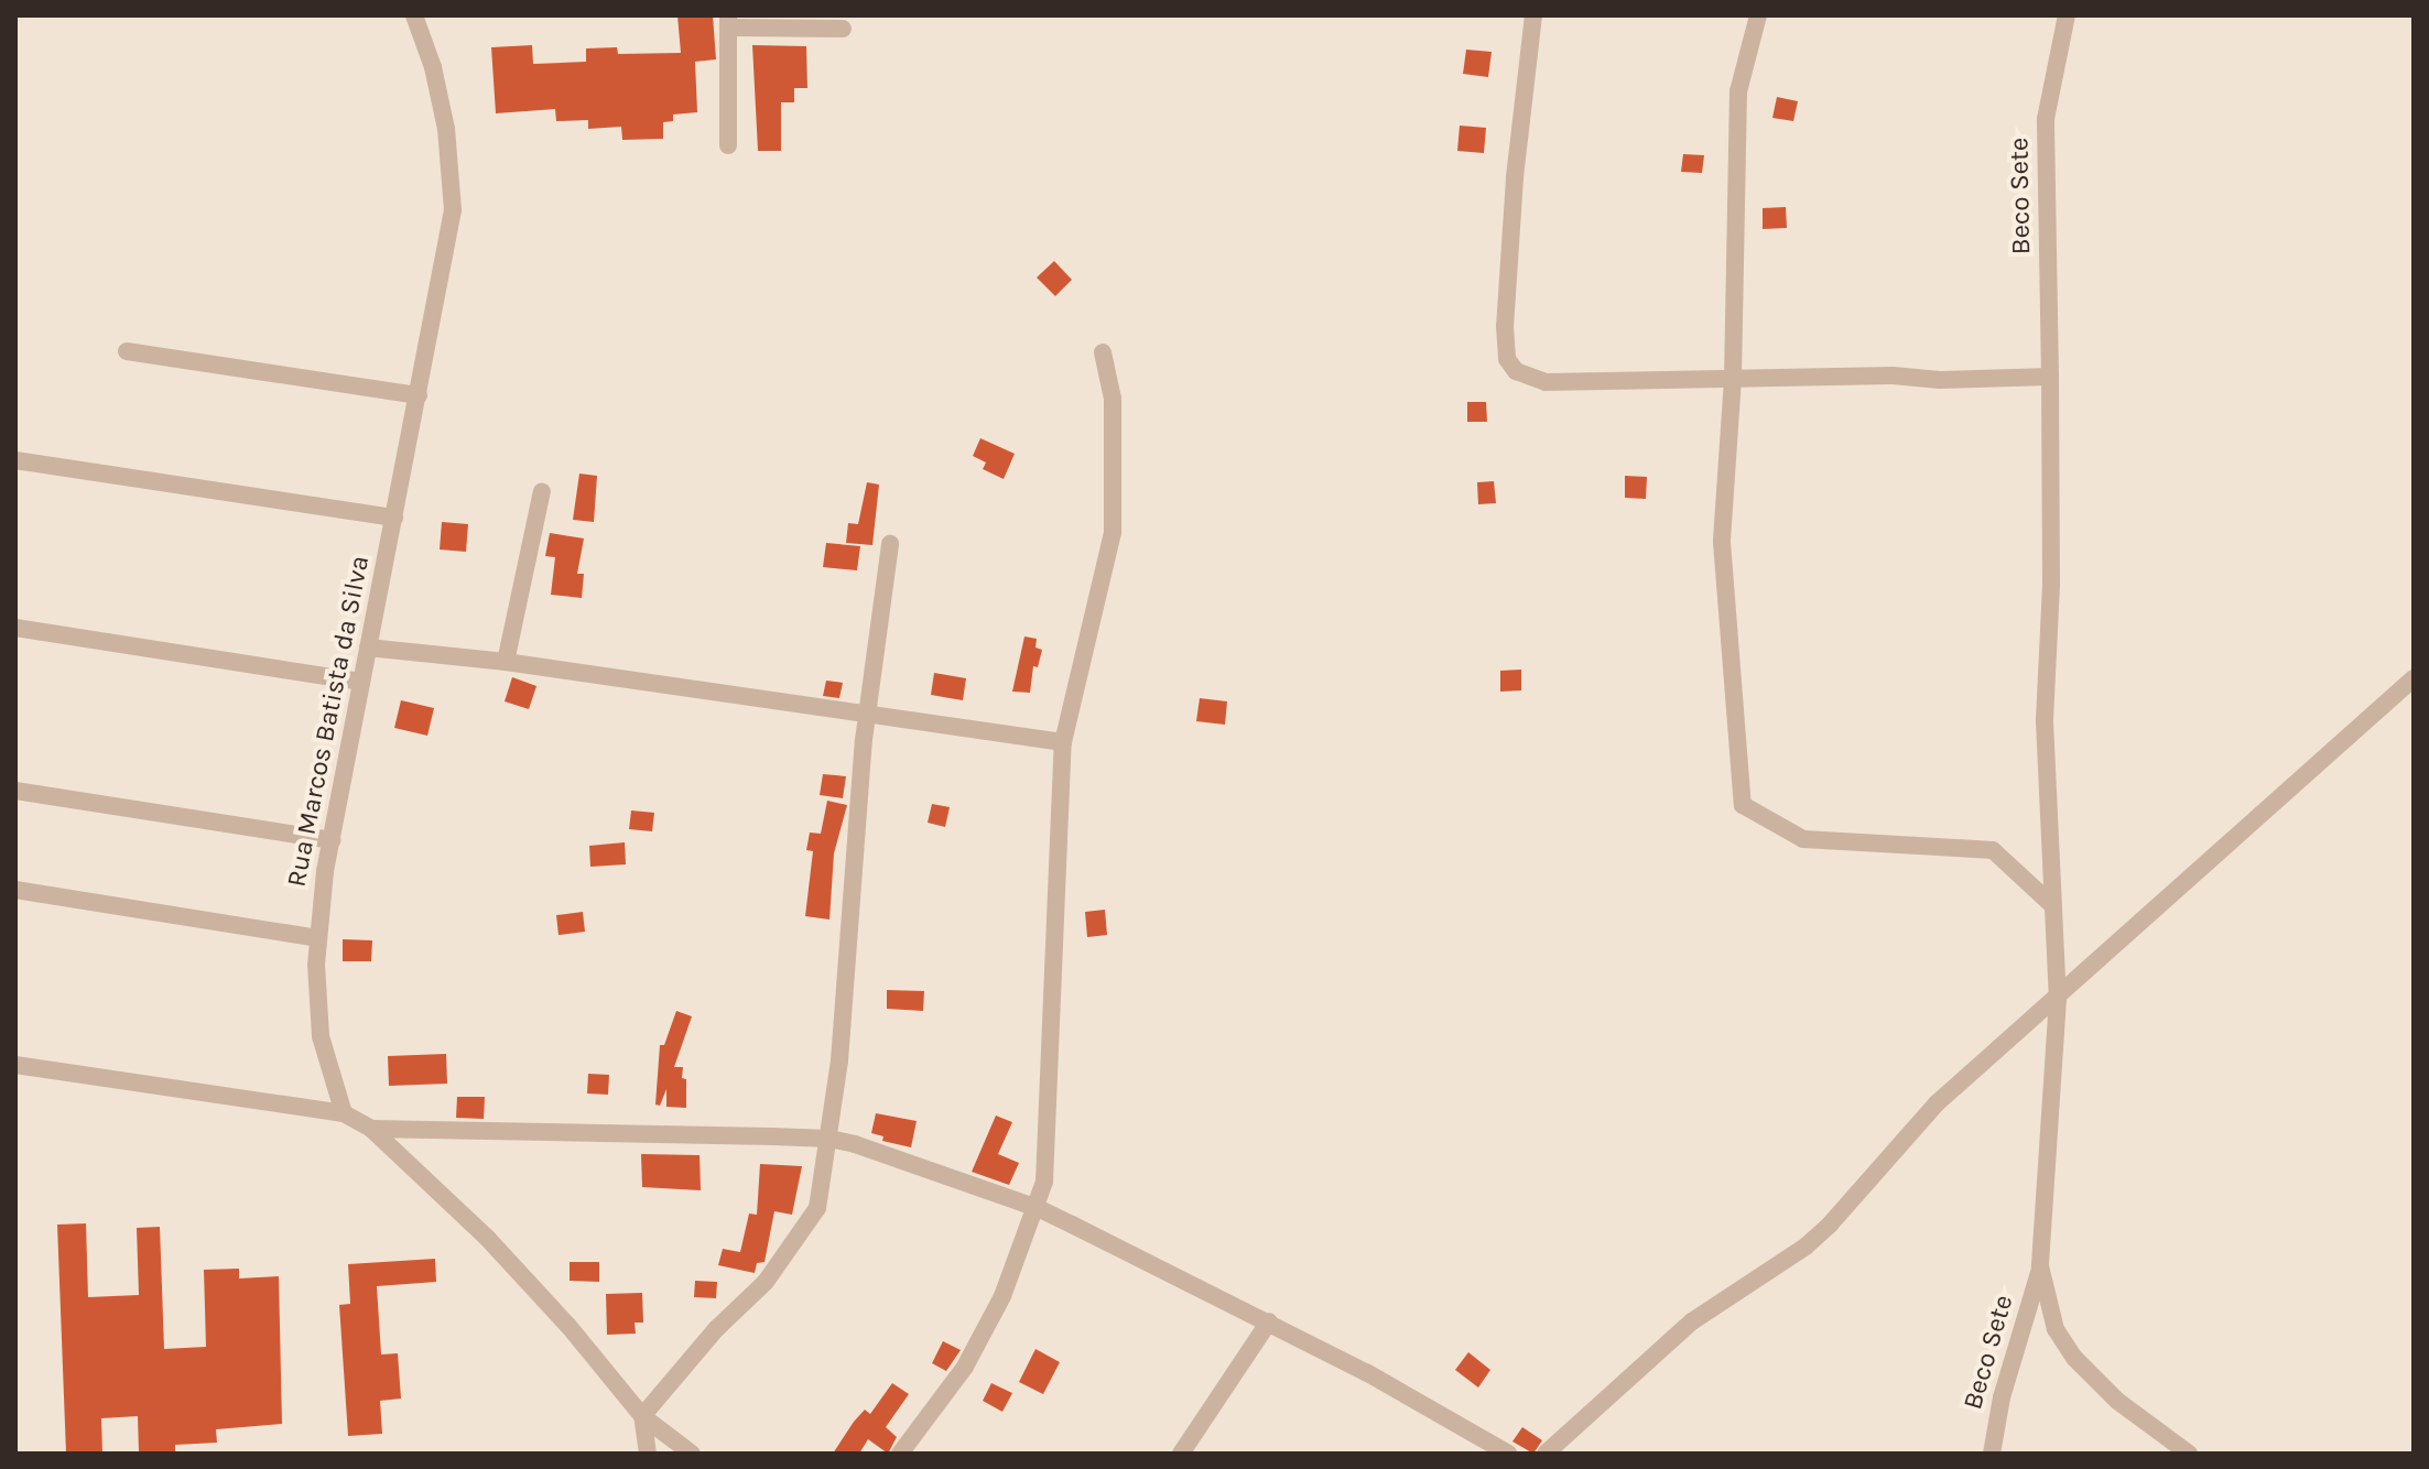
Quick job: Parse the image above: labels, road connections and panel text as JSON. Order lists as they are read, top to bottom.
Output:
{
  "streets": {
    "street": ["Beco Sete", "Rua Marcos Batista da Silva"]
  }
}
